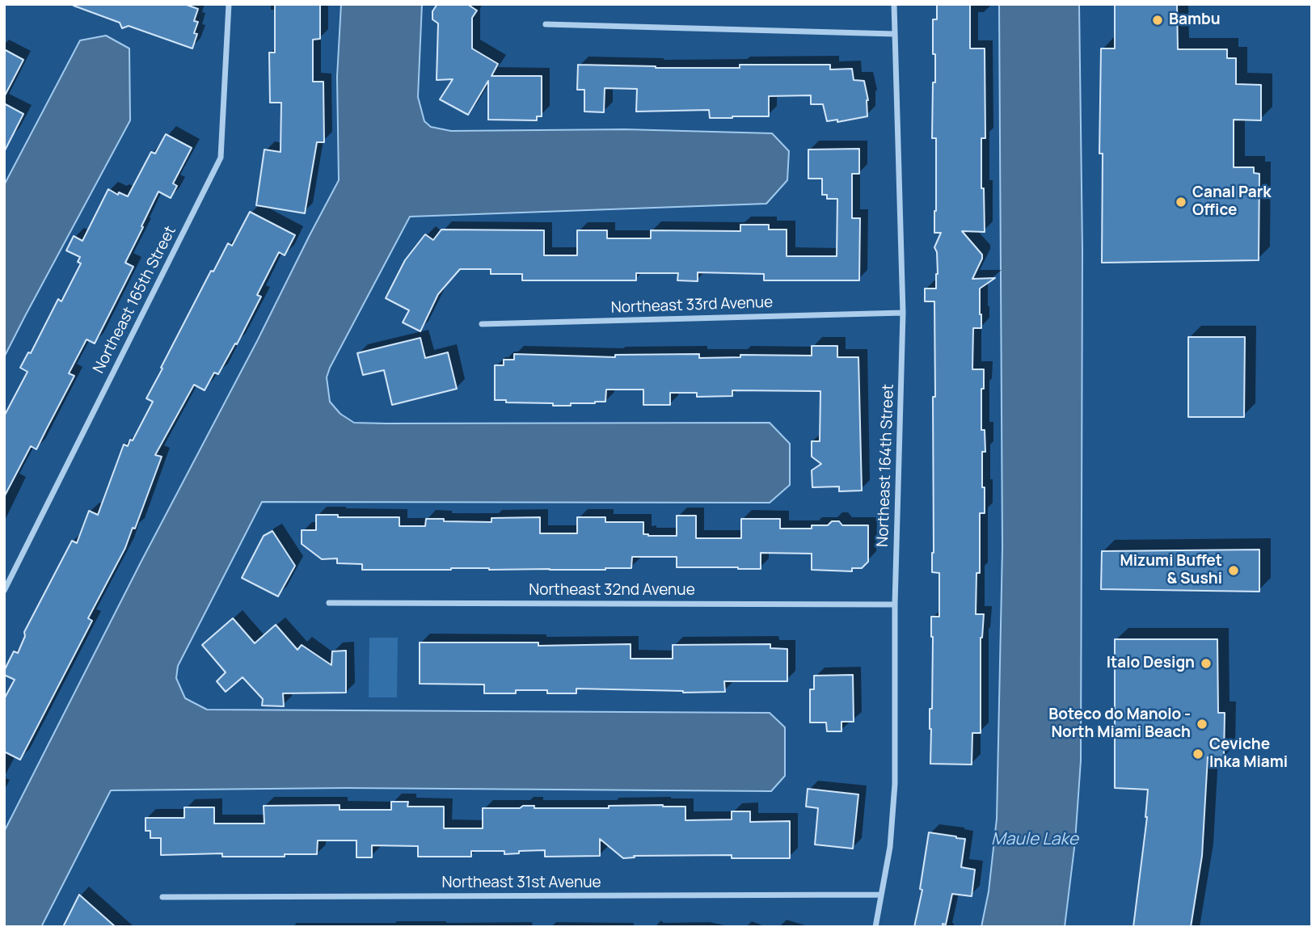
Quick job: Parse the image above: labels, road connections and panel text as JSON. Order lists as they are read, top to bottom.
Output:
{
  "streets": {
    "street": [
      "Northeast 165th Street",
      "Northeast 33rd Avenue",
      "Northeast 164th Street",
      "Northeast 32nd Avenue",
      "Northeast 31st Avenue"
    ]
  },
  "crossings": [
    ["Northeast 33rd Avenue", "Northeast 164th Street"],
    ["Northeast 164th Street", "Northeast 32nd Avenue"],
    ["Northeast 164th Street", "Northeast 31st Avenue"]
  ],
  "water": ["Maule Lake"],
  "places": [
    "Bambu",
    "Canal Park Office",
    "Mizumi Buffet & Sushi",
    "Italo Design",
    "Boteco do Manolo - North Miami Beach",
    "Ceviche Inka Miami"
  ]
}
